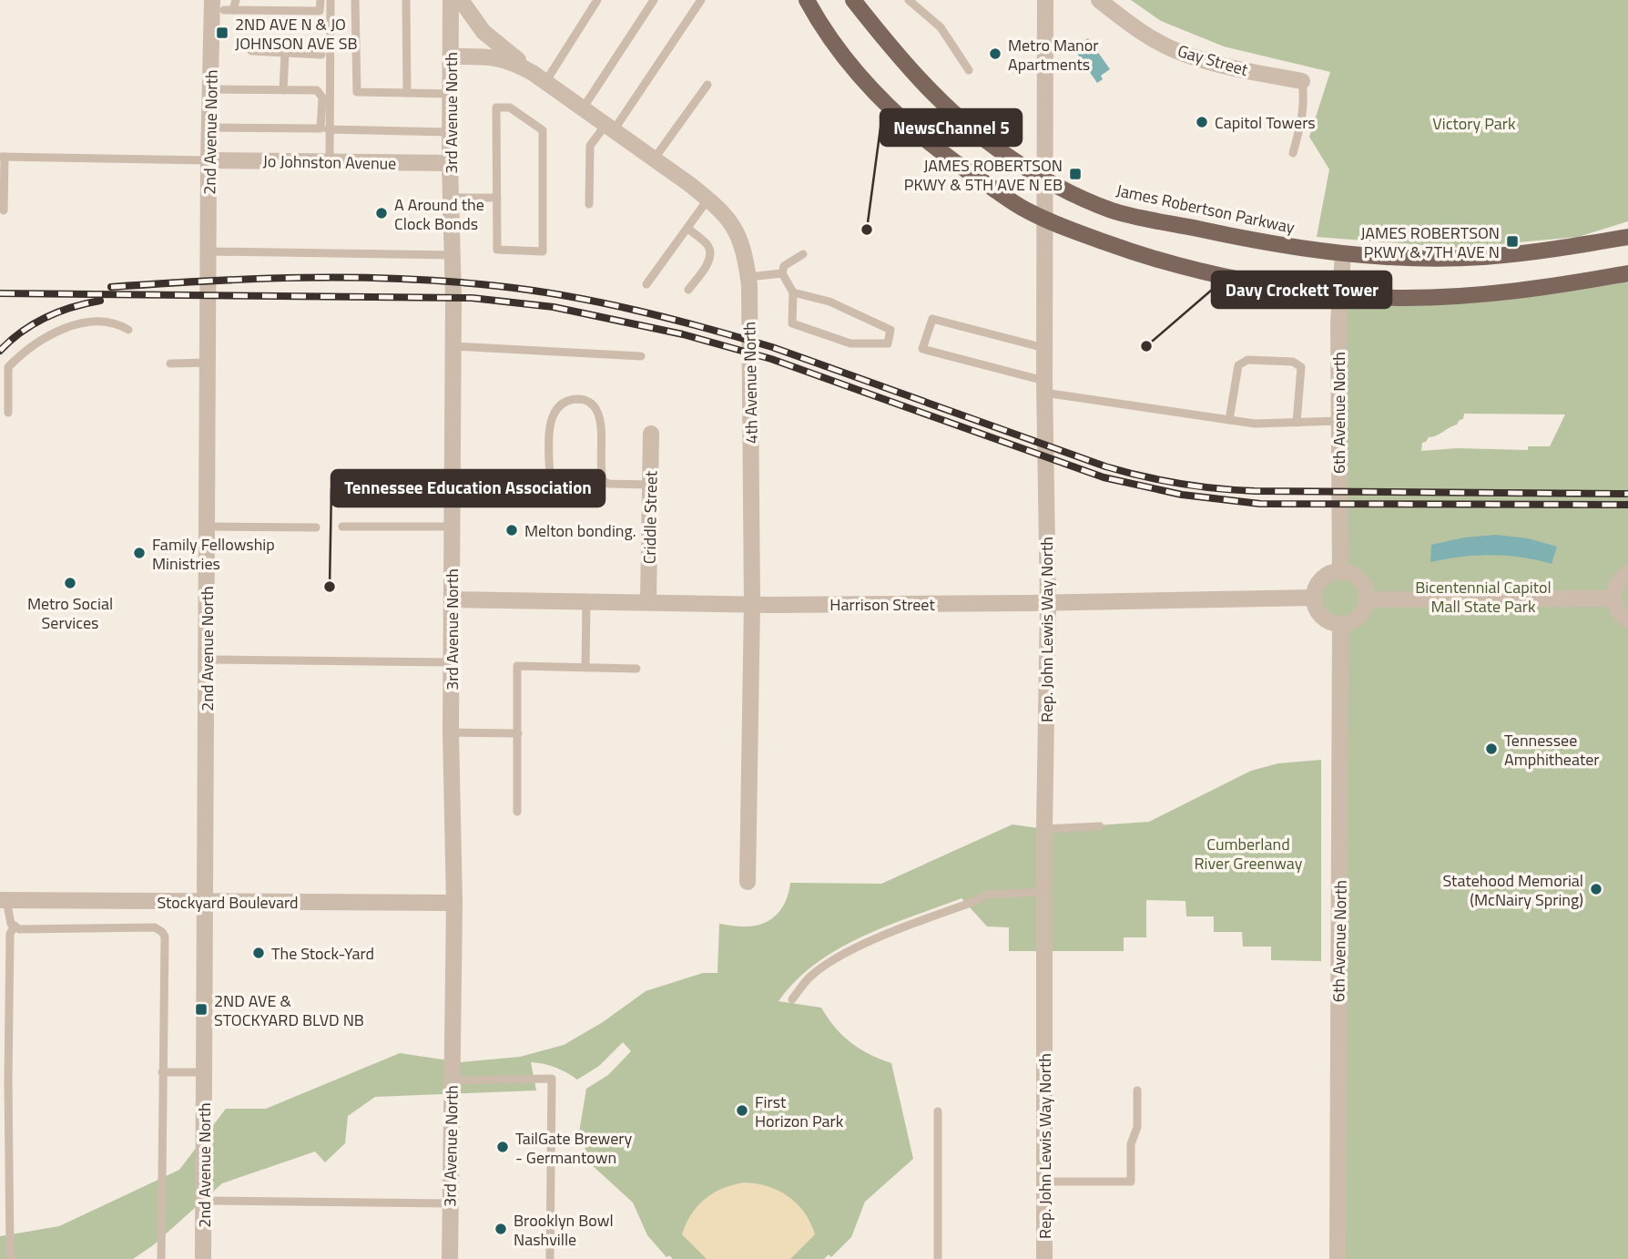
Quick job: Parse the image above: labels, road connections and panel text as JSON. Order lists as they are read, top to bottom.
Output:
{
  "streets": {
    "main road": ["James Robertson Parkway"],
    "street": [
      "Gay Street",
      "3rd Avenue North",
      "2nd Avenue North",
      "Jo Johnston Avenue",
      "4th Avenue North",
      "6th Avenue North",
      "Criddle Street",
      "Harrison Street",
      "Rep. John Lewis Way North",
      "Stockyard Boulevard"
    ]
  },
  "crossings": [
    ["3rd Avenue North", "Jo Johnston Avenue"],
    ["3rd Avenue North", "4th Avenue North"],
    ["3rd Avenue North", "Harrison Street"],
    ["3rd Avenue North", "Stockyard Boulevard"],
    ["2nd Avenue North", "Jo Johnston Avenue"],
    ["2nd Avenue North", "Stockyard Boulevard"],
    ["James Robertson Parkway", "6th Avenue North"],
    ["James Robertson Parkway", "Rep. John Lewis Way North"],
    ["4th Avenue North", "Harrison Street"],
    ["6th Avenue North", "Harrison Street"],
    ["Criddle Street", "Harrison Street"],
    ["Harrison Street", "Rep. John Lewis Way North"]
  ],
  "parks": ["Victory Park", "Bicentennial Capitol Mall State Park", "Cumberland River Greenway"],
  "places": {
    "transit": [
      "2ND AVE N & JO JOHNSON AVE SB",
      "JAMES ROBERTSON PKWY & 5TH AVE N EB",
      "JAMES ROBERTSON PKWY & 7TH AVE N",
      "2ND AVE & STOCKYARD BLVD NB"
    ],
    "other": [
      "Metro Manor Apartments",
      "Capitol Towers",
      "A Around the Clock Bonds",
      "NewsChannel 5",
      "Davy Crockett Tower",
      "Melton bonding.",
      "Family Fellowship Ministries",
      "Metro Social Services",
      "Tennessee Education Association",
      "Tennessee Amphitheater",
      "Statehood Memorial (McNairy Spring)",
      "The Stock-Yard",
      "First Horizon Park",
      "TailGate Brewery - Germantown",
      "Brooklyn Bowl Nashville"
    ]
  }
}
